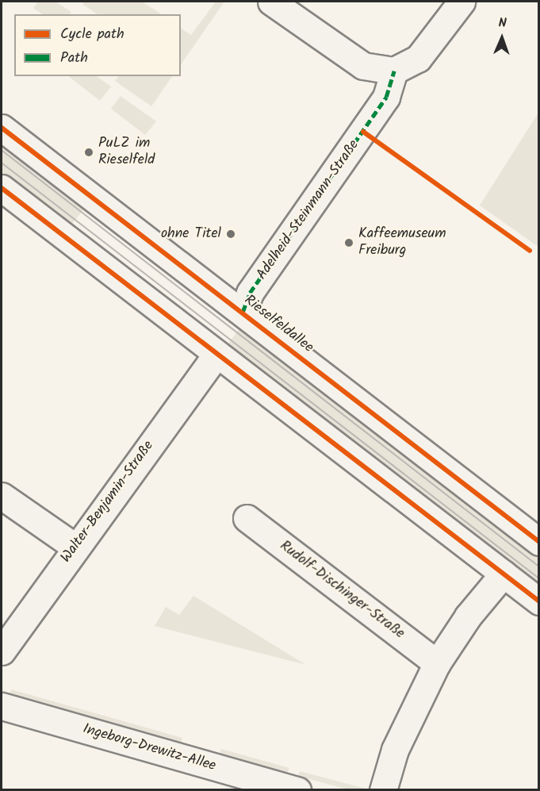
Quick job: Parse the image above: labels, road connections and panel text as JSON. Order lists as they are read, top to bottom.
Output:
{
  "streets": {
    "street": [
      "Adelheid-Steinmann-Straße",
      "Rieselfeldallee",
      "Walter-Benjamin-Straße",
      "Rudolf-Dischinger-Straße",
      "Ingeborg-Drewitz-Allee"
    ]
  },
  "crossings": [
    ["Adelheid-Steinmann-Straße", "Rieselfeldallee"]
  ],
  "places": ["PuLZ im Rieselfeld", "ohne Titel", "Kaffeemuseum Freiburg"],
  "legend": ["Cycle path", "Path"],
  "north": "top"
}
